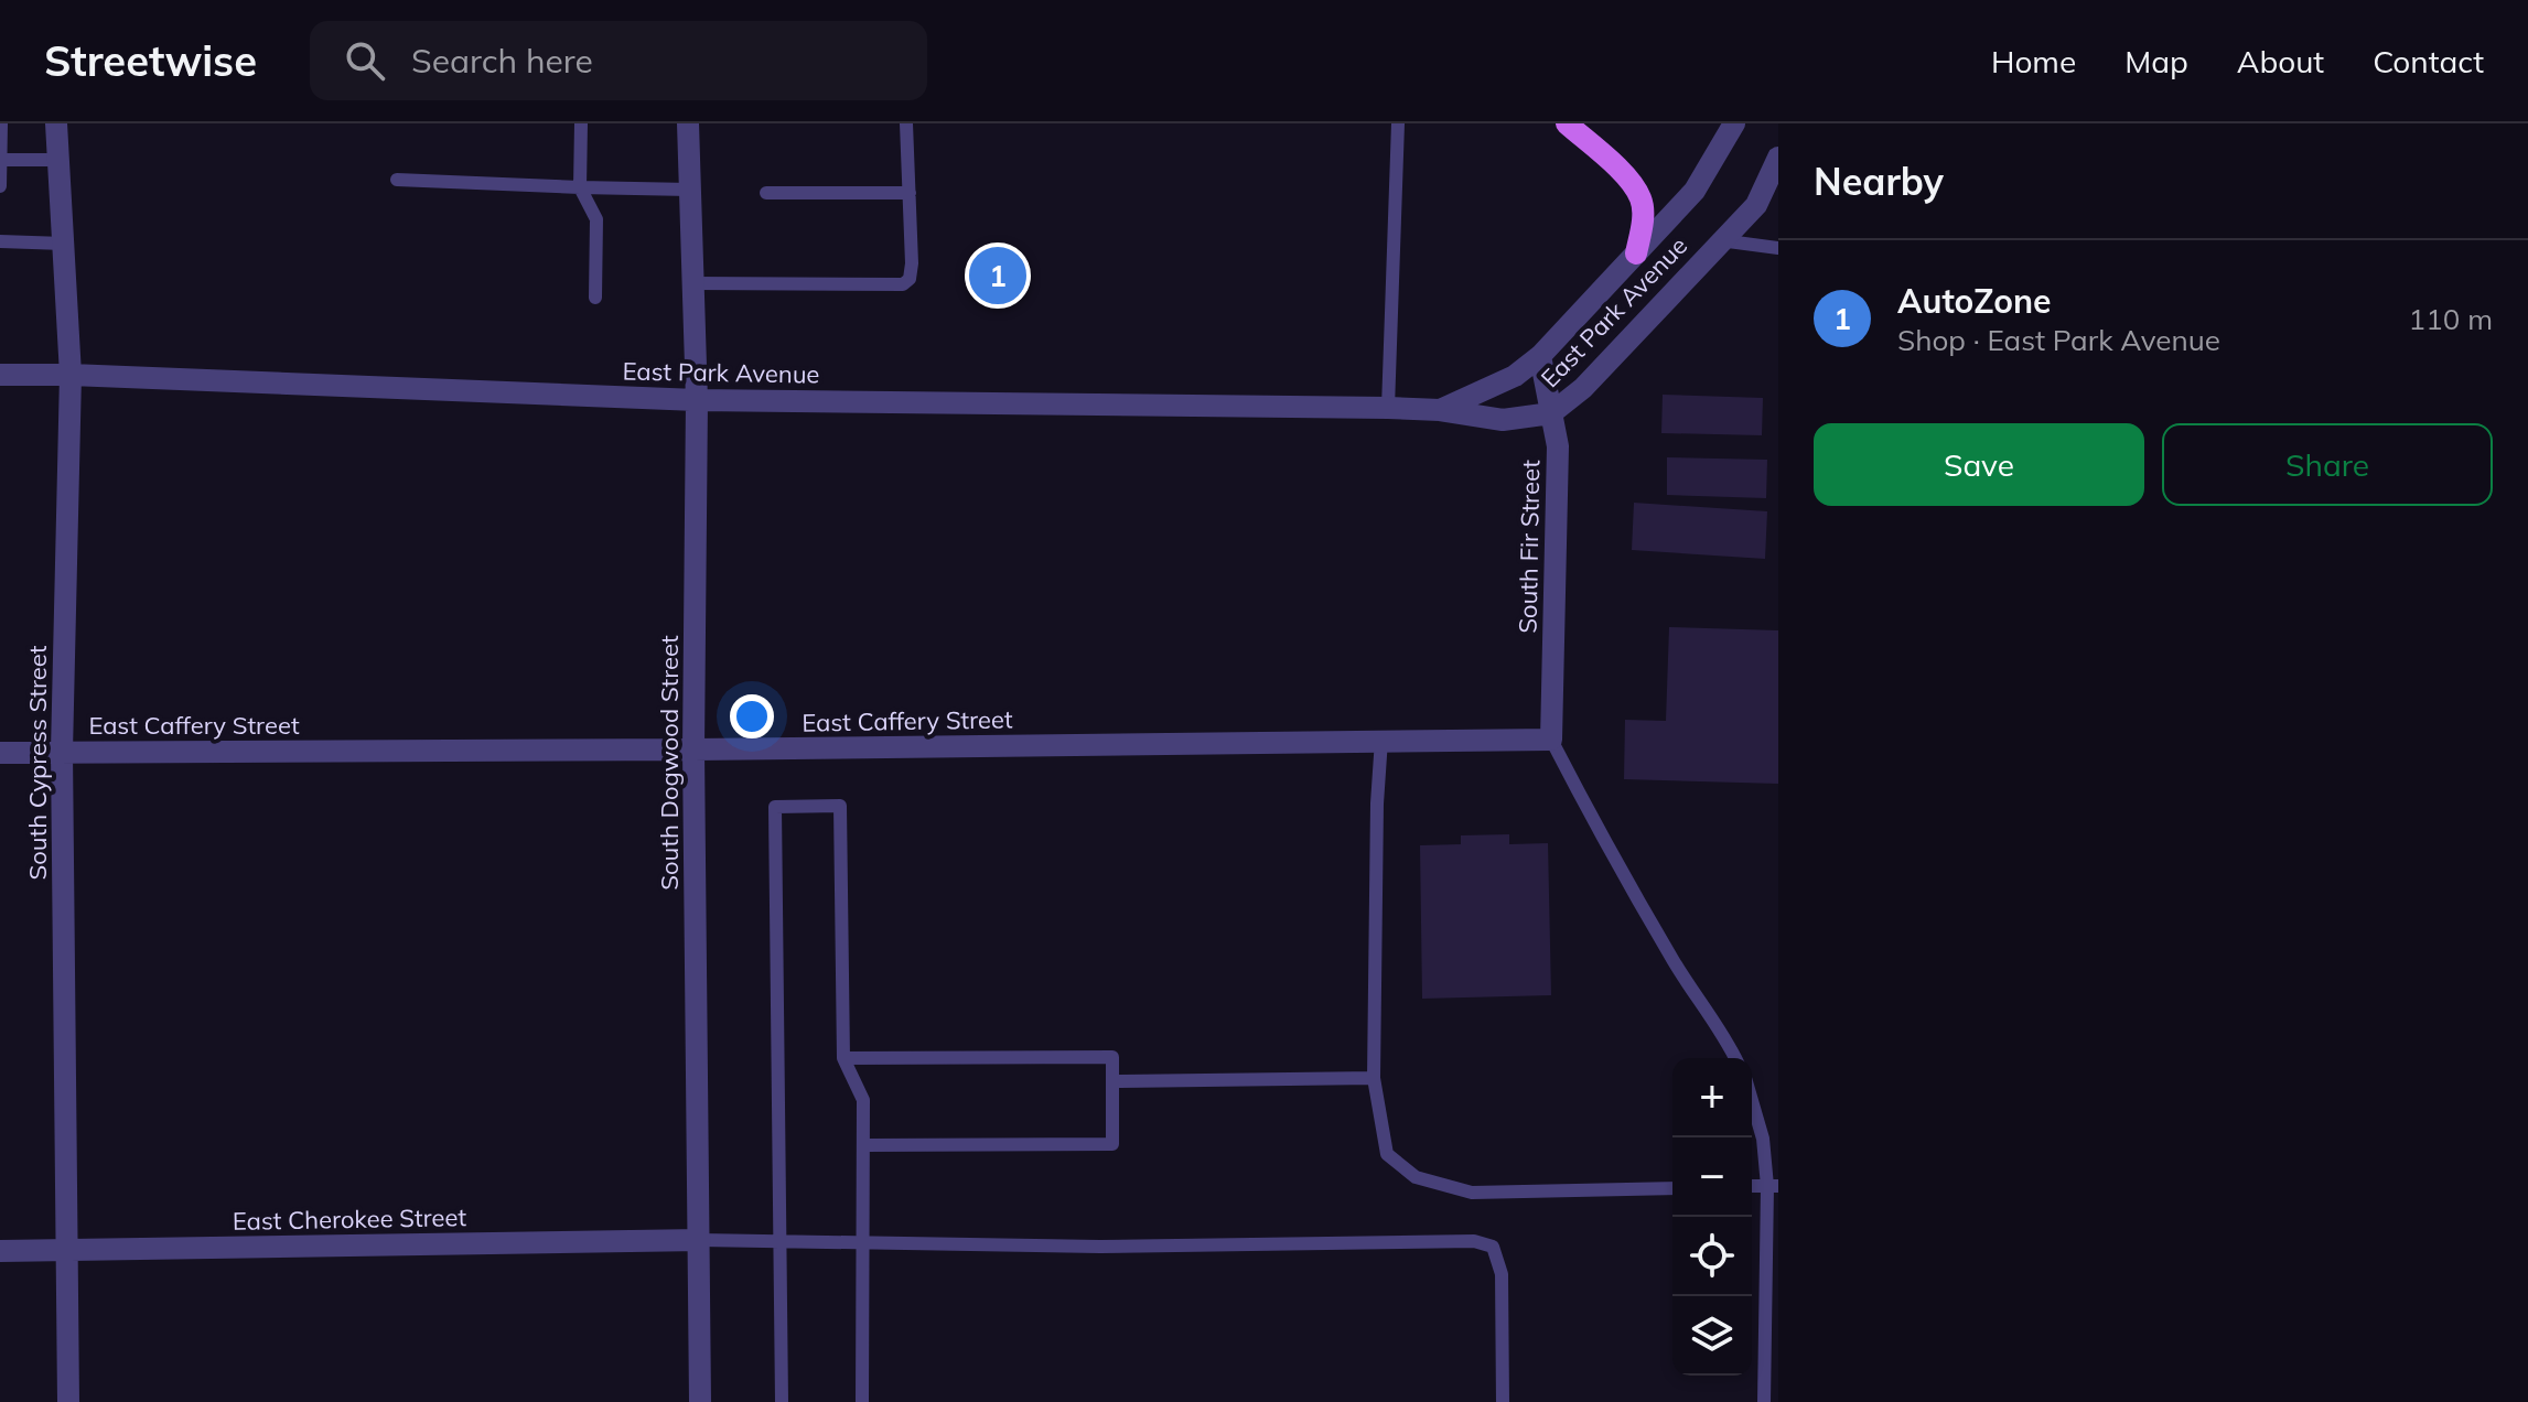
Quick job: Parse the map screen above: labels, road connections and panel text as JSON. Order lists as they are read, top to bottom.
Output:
{
  "streets": {
    "street": [
      "East Park Avenue",
      "South Fir Street",
      "East Caffery Street",
      "South Cypress Street",
      "South Dogwood Street",
      "East Cherokee Street"
    ]
  },
  "crossings": [
    ["East Park Avenue", "South Fir Street"],
    ["East Park Avenue", "South Cypress Street"],
    ["East Park Avenue", "South Dogwood Street"],
    ["South Fir Street", "East Caffery Street"],
    ["East Caffery Street", "South Cypress Street"],
    ["East Caffery Street", "South Dogwood Street"],
    ["South Cypress Street", "East Cherokee Street"],
    ["South Dogwood Street", "East Cherokee Street"]
  ],
  "page": {
    "header": "Streetwise",
    "search": "Search here",
    "nav": [
      "Home",
      "Map",
      "About",
      "Contact"
    ],
    "heading": "Nearby",
    "list": [
      {
        "mark": "1",
        "name": "AutoZone",
        "note": "Shop · East Park Avenue",
        "value": "110 m"
      }
    ],
    "pins": "1",
    "buttons": ["Save", "Share"],
    "map_buttons": ["+", "−"]
  }
}
